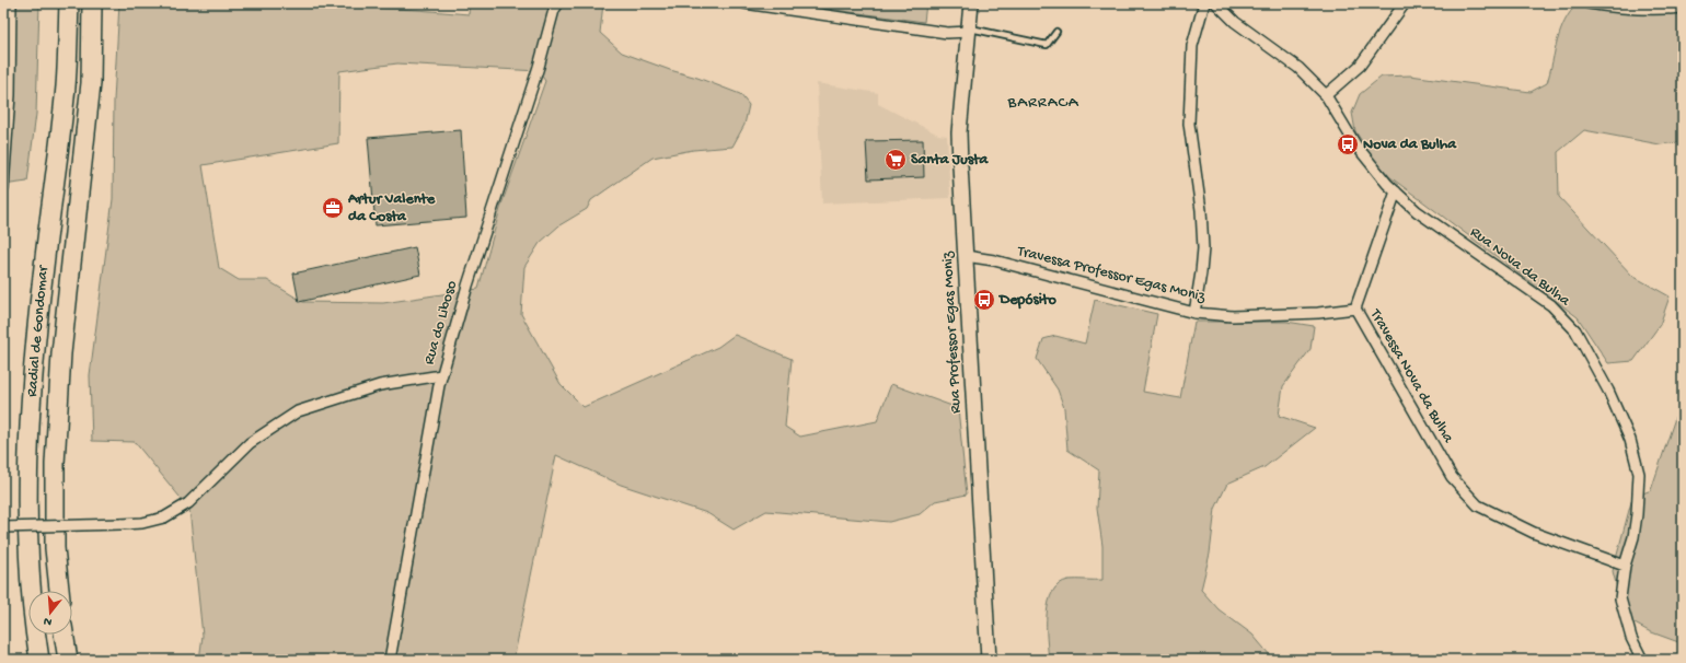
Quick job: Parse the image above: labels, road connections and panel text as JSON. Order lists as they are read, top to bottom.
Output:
{
  "streets": {
    "highway": ["Radial de Gondomar"],
    "main road": ["Rua Professor Egas Moniz"],
    "street": [
      "Rua Nova da Bulha",
      "Travessa Professor Egas Moniz",
      "Rua do Liboso",
      "Travessa Nova da Bulha"
    ]
  },
  "crossings": [
    ["Rua Nova da Bulha", "Travessa Nova da Bulha"],
    ["Travessa Professor Egas Moniz", "Rua Professor Egas Moniz"],
    ["Travessa Professor Egas Moniz", "Travessa Nova da Bulha"]
  ],
  "districts": ["BARRACA"],
  "places": {
    "bus stop": ["Nova da Bulha", "Depósito"],
    "supermarket": ["Santa Justa"],
    "office": ["Artur Valente da Costa"]
  },
  "north": "bottom"
}
